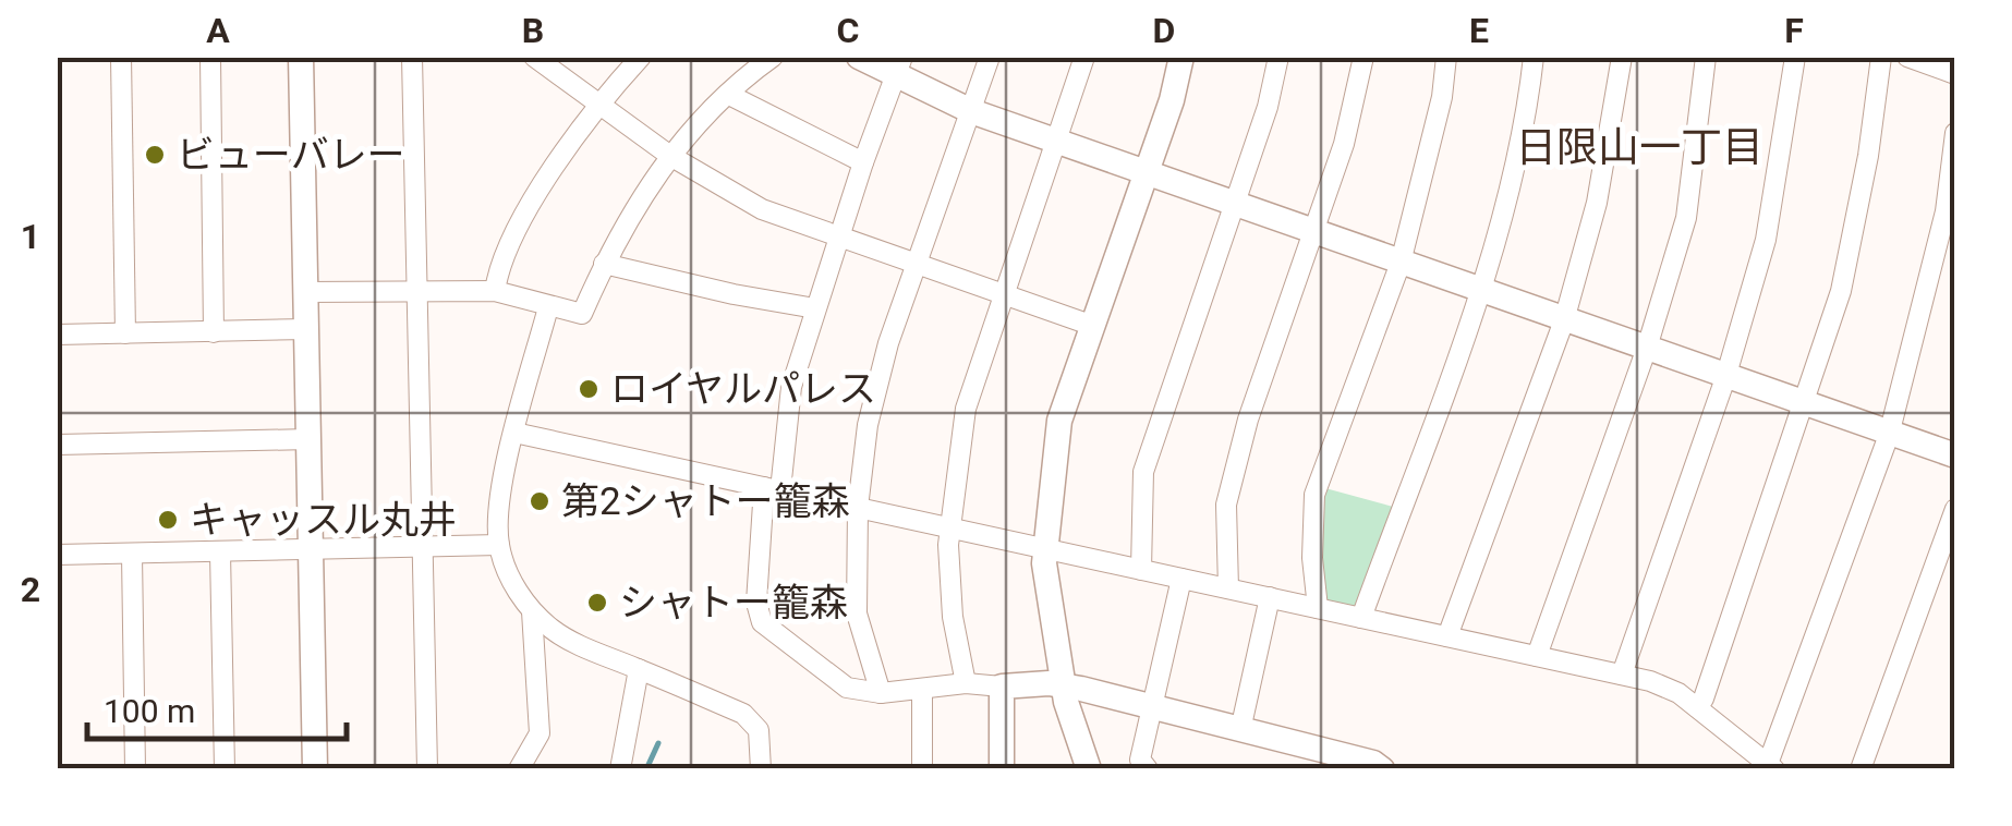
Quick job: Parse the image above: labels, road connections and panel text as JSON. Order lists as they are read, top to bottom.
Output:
{
  "districts": ["日限山一丁目"],
  "places": [
    "ビューバレー",
    "ロイヤルパレス",
    "第2シャトー籠森",
    "キャッスル丸井",
    "シャトー籠森"
  ],
  "scale_bar": "100 m",
  "grid": {
    "columns": [
      "A",
      "B",
      "C",
      "D",
      "E",
      "F"
    ],
    "rows": ["1", "2"]
  }
}
